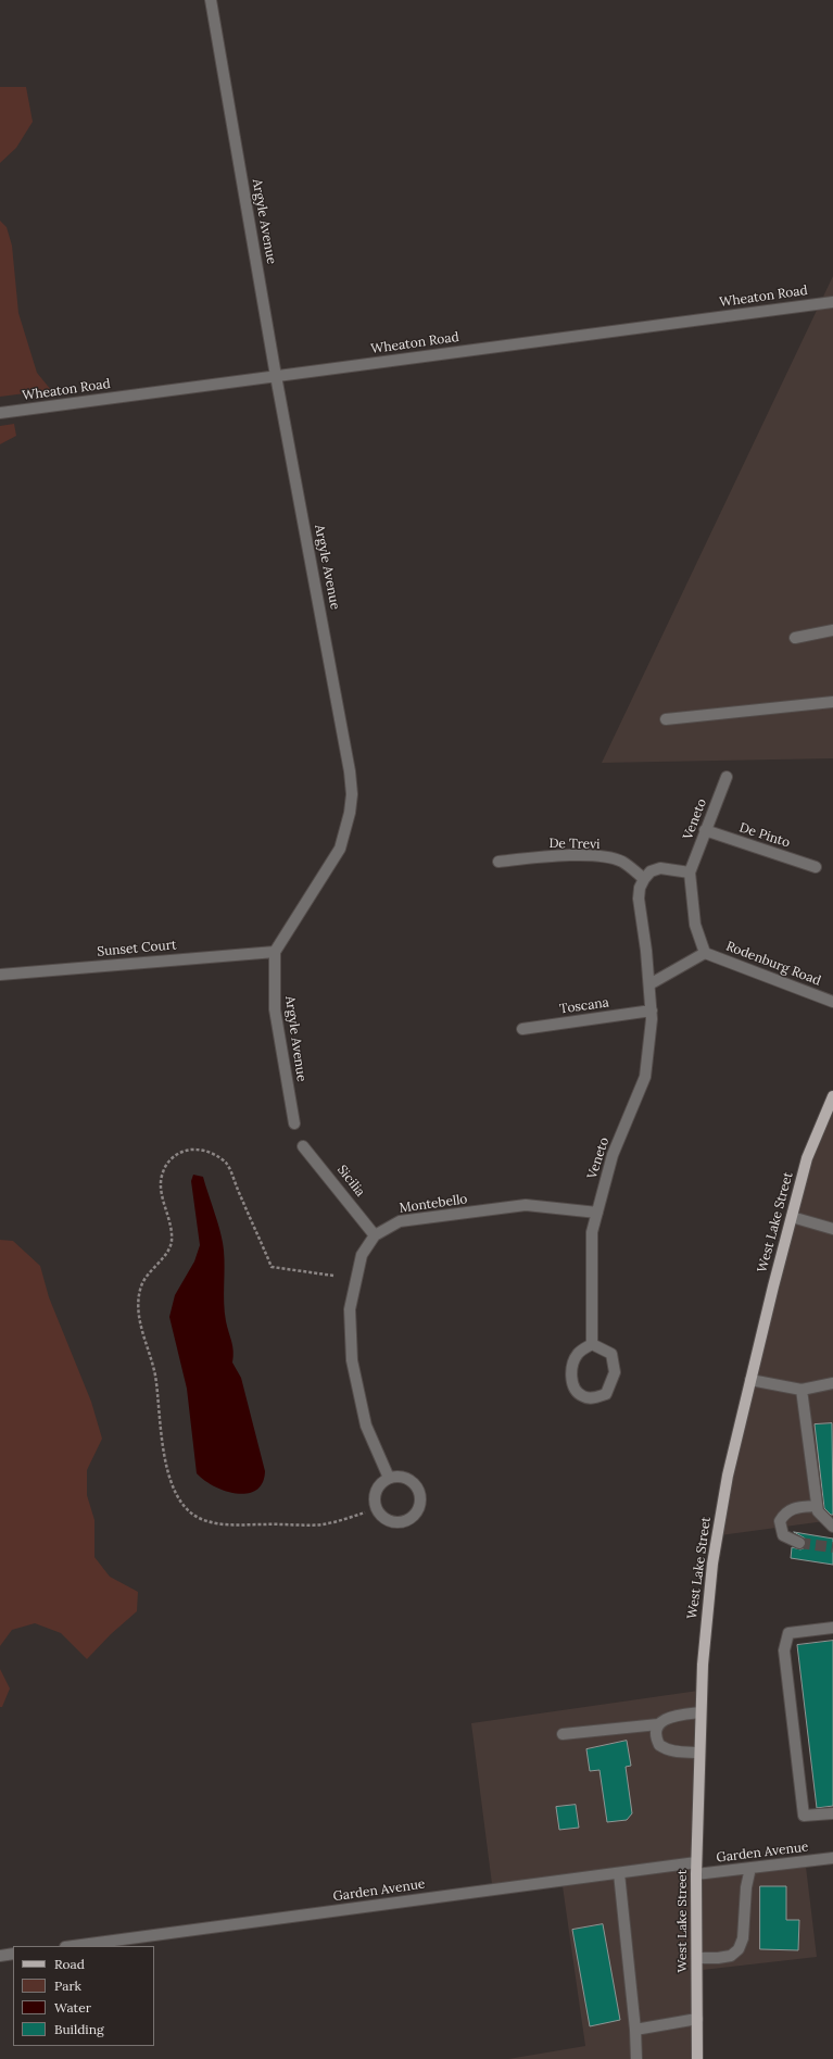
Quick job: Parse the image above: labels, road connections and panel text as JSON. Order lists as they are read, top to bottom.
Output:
{
  "streets": {
    "main road": ["West Lake Street"],
    "street": [
      "Argyle Avenue",
      "Wheaton Road",
      "Veneto",
      "De Pinto",
      "De Trevi",
      "Sunset Court",
      "Rodenburg Road",
      "Toscana",
      "Sicilia",
      "Montebello",
      "Garden Avenue"
    ]
  },
  "crossings": [
    ["Argyle Avenue", "Wheaton Road"],
    ["Argyle Avenue", "Sunset Court"],
    ["Veneto", "De Pinto"],
    ["Veneto", "De Trevi"],
    ["Veneto", "Rodenburg Road"],
    ["Veneto", "Toscana"],
    ["Veneto", "Montebello"],
    ["Sicilia", "Montebello"],
    ["West Lake Street", "Garden Avenue"]
  ],
  "legend": [
    "Road",
    "Park",
    "Water",
    "Building"
  ]
}
